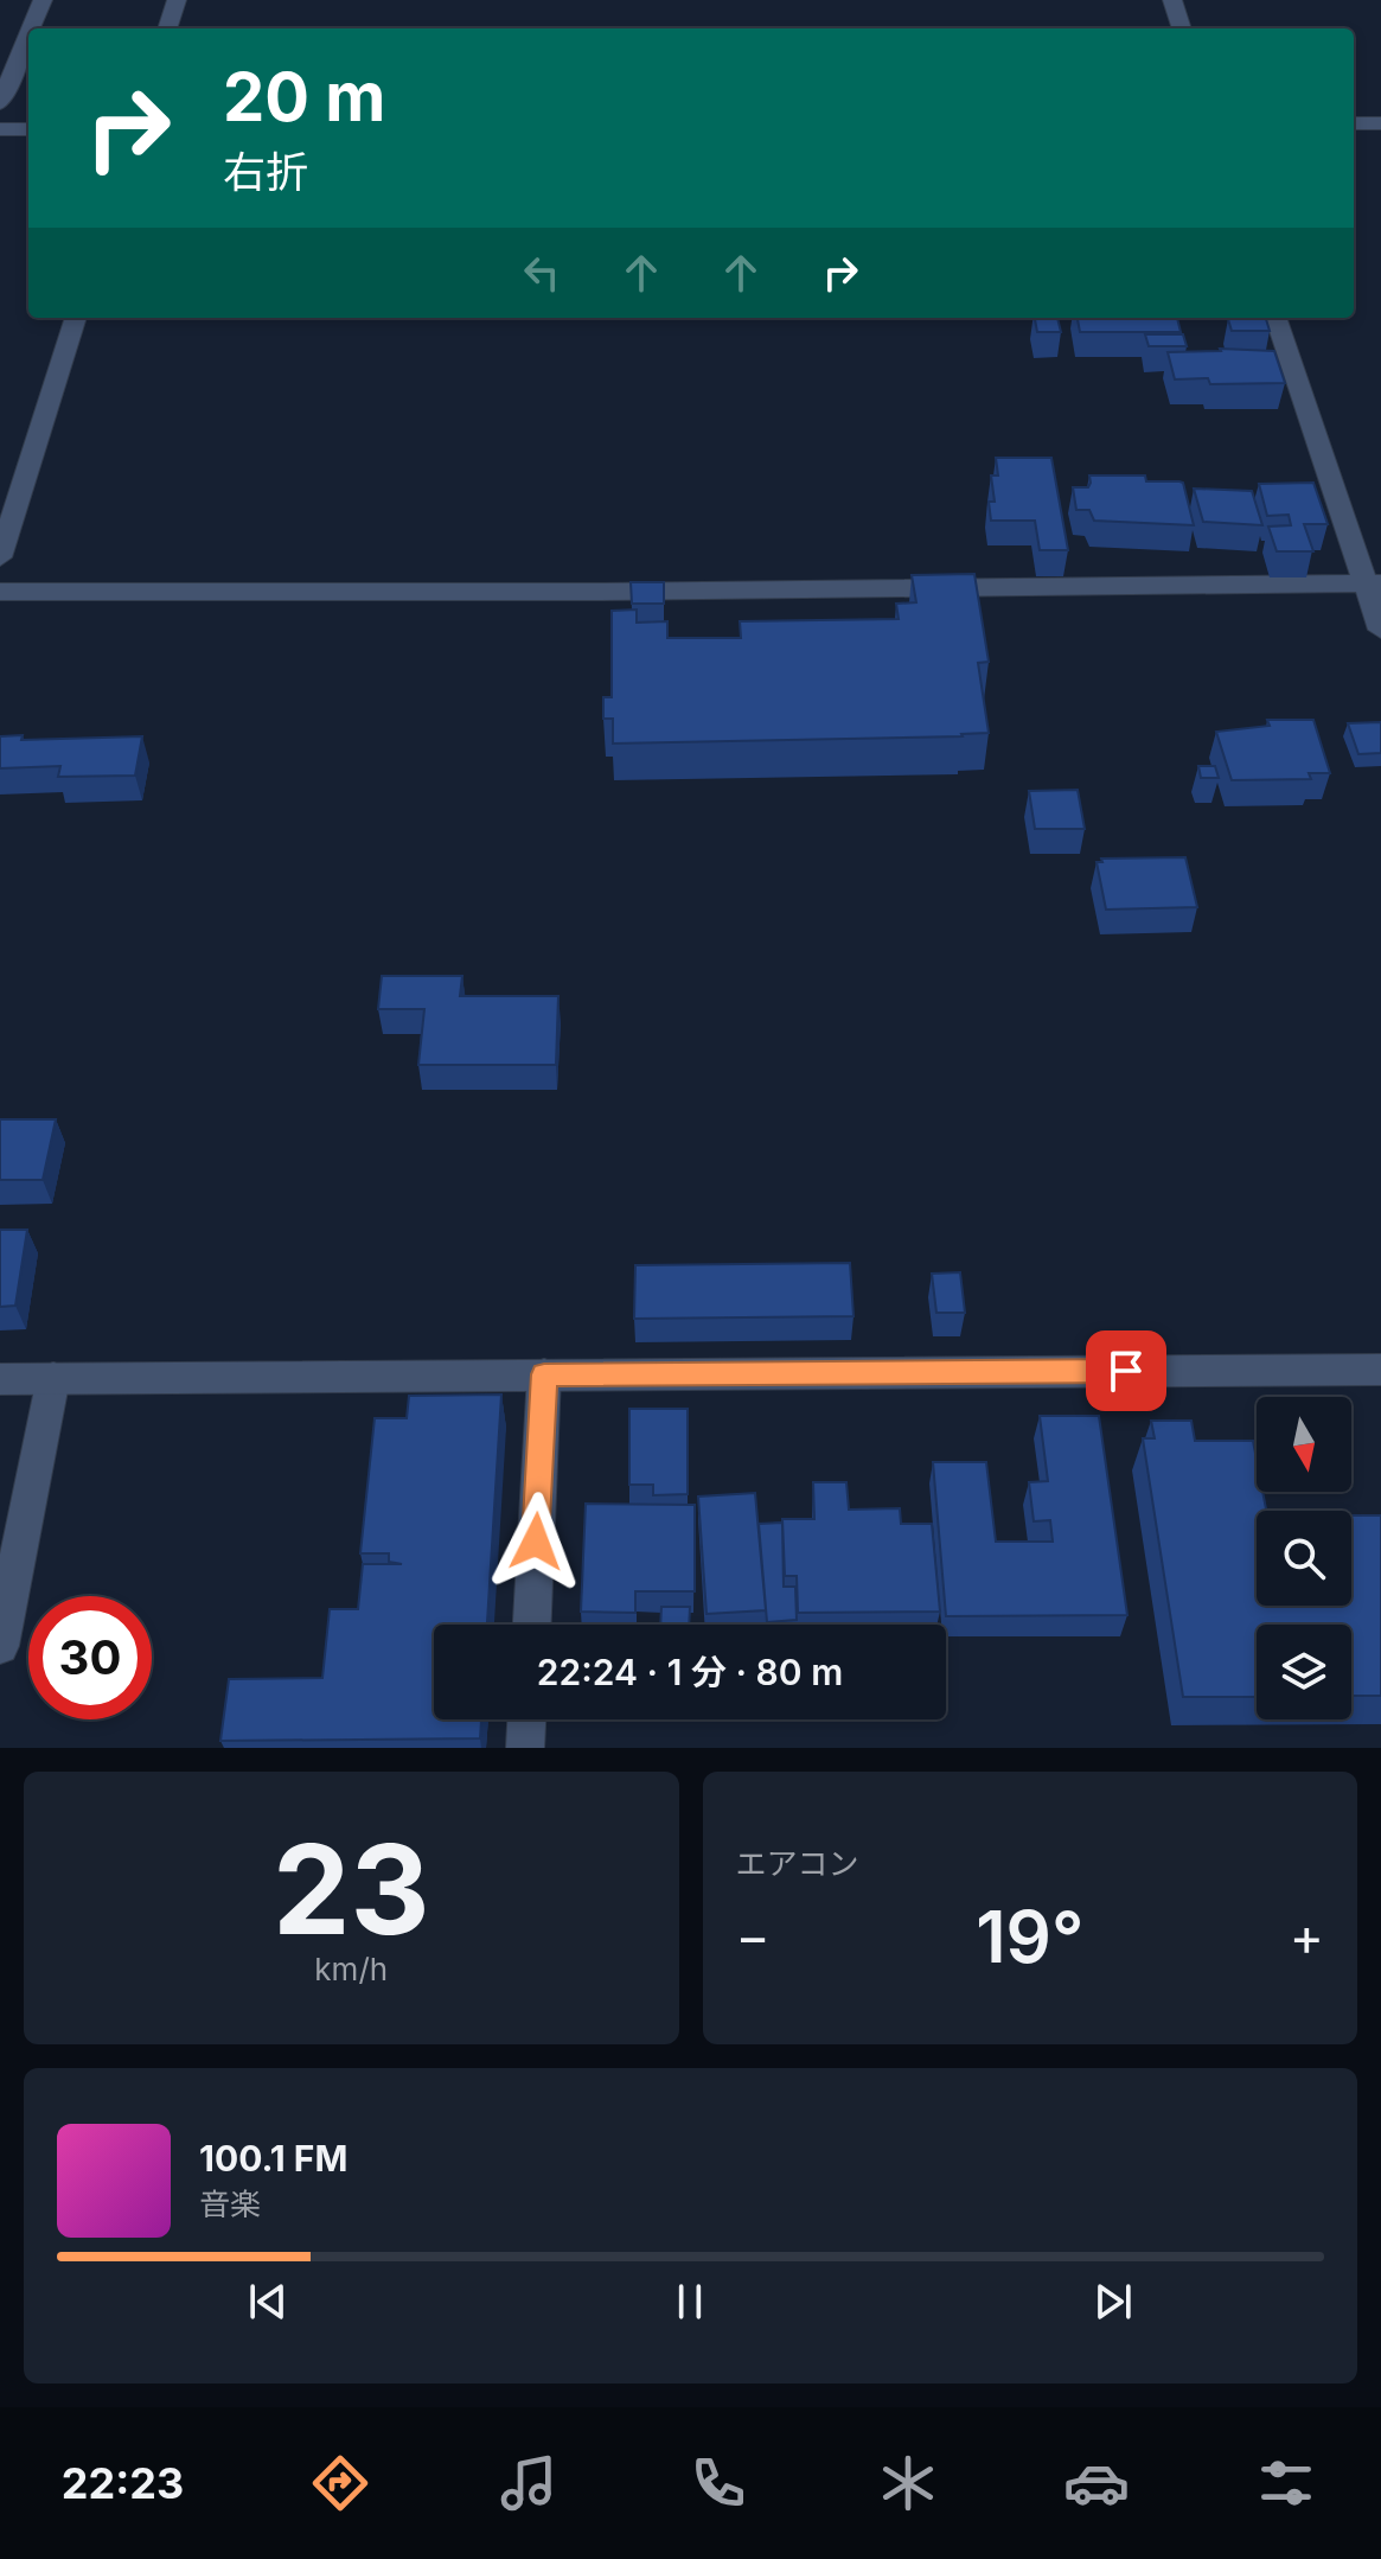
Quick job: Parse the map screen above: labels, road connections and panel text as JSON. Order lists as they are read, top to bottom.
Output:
{
  "north": "bottom",
  "page": {
    "turn": ["20 m", "右折"],
    "limit": "30",
    "trip": "22:24 · 1 分 · 80 m",
    "tile": [
      ["23", "km/h"],
      "エアコン"
    ],
    "heat": ["−", "19°", "+"],
    "song": ["100.1 FM", "音楽"],
    "tabs": "22:23"
  }
}
